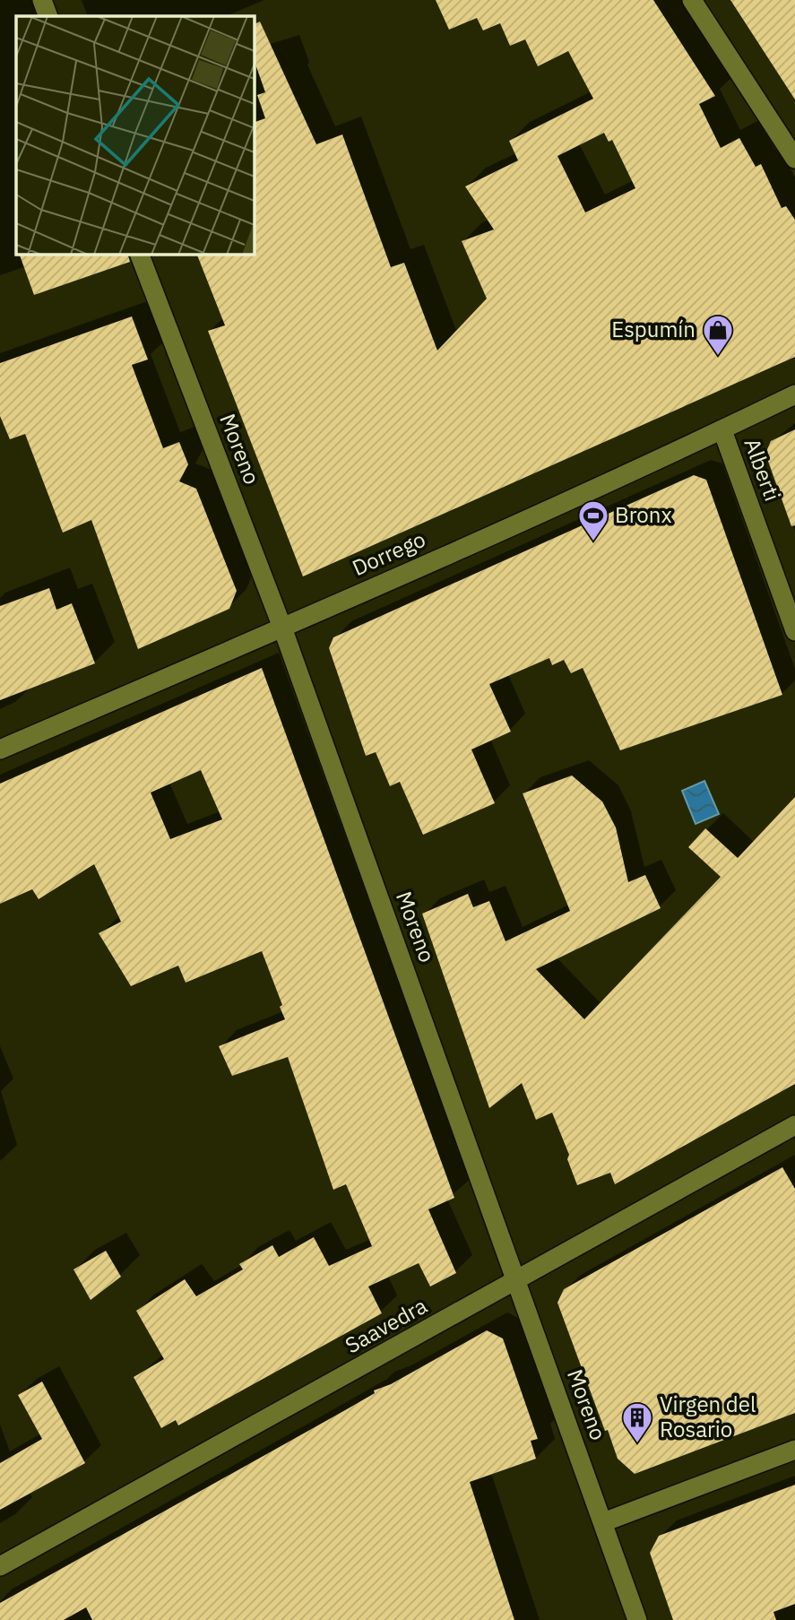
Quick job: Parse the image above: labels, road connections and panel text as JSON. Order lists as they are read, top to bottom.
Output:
{
  "streets": {
    "street": [
      "Moreno",
      "Alberti",
      "Dorrego",
      "Saavedra"
    ]
  },
  "crossings": [
    ["Moreno", "Dorrego"],
    ["Moreno", "Saavedra"],
    ["Alberti", "Dorrego"]
  ],
  "places": {
    "shop": ["Espumín"],
    "sports": ["Bronx"],
    "building": ["Virgen del Rosario"]
  }
}
